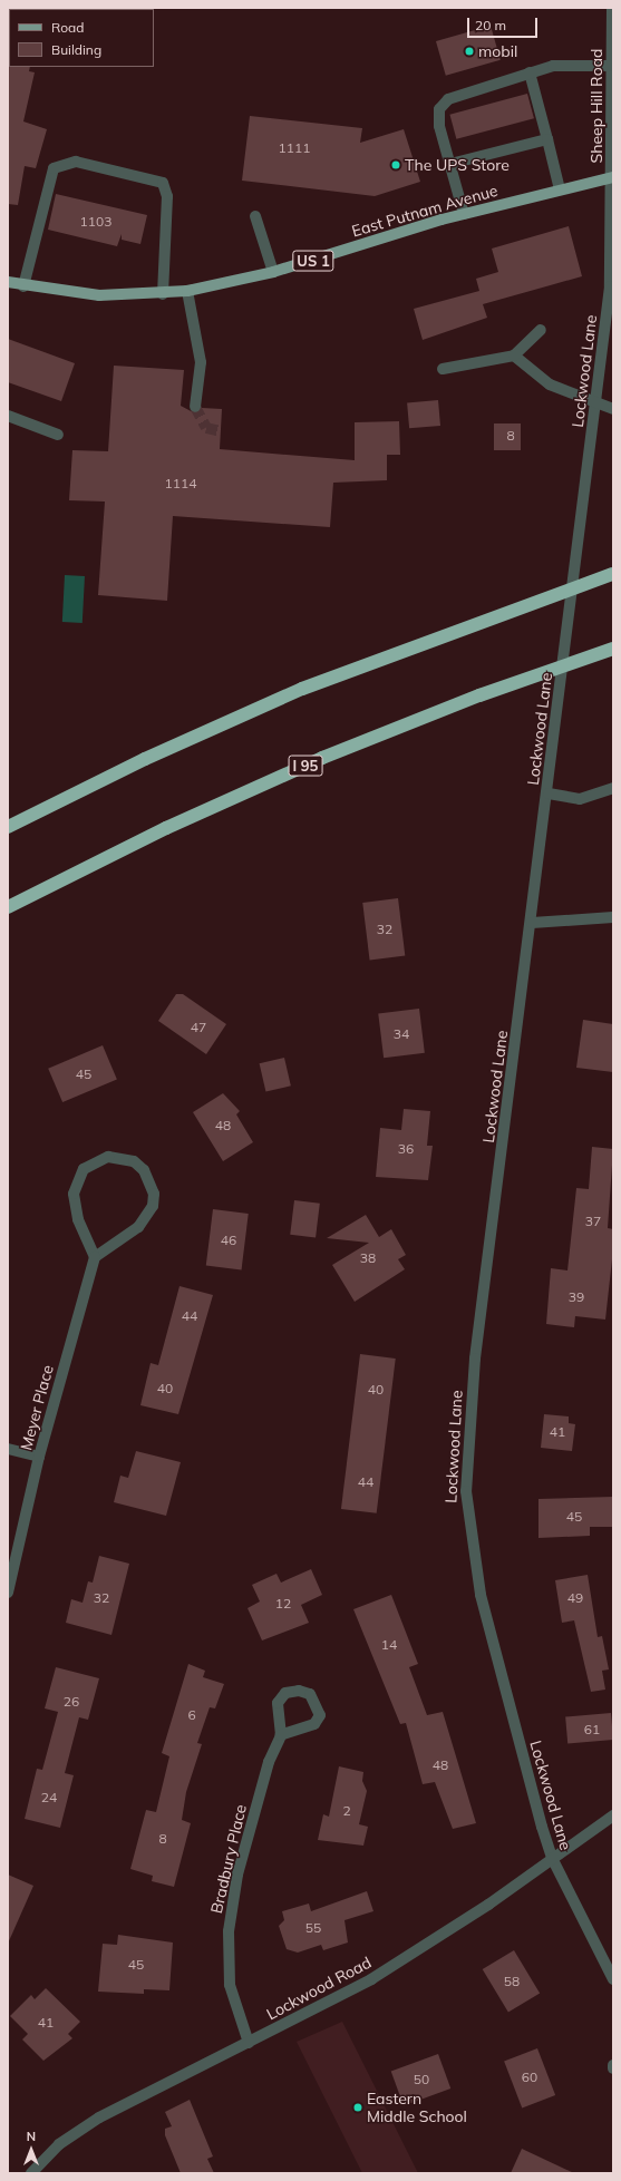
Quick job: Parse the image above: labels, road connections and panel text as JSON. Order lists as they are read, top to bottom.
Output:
{
  "streets": {
    "highway": ["I 95"],
    "main road": ["East Putnam Avenue", "US 1"],
    "street": [
      "Sheep Hill Road",
      "Lockwood Lane",
      "Meyer Place",
      "Bradbury Place",
      "Lockwood Road"
    ]
  },
  "crossings": [
    ["Sheep Hill Road", "East Putnam Avenue"],
    ["Sheep Hill Road", "Lockwood Lane"],
    ["East Putnam Avenue", "Lockwood Lane"],
    ["Lockwood Lane", "Lockwood Road"],
    ["Bradbury Place", "Lockwood Road"]
  ],
  "places": ["mobil", "The UPS Store", "Eastern Middle School"],
  "house_numbers": [
    "1111",
    "1103",
    "8",
    "1114",
    "32",
    "47",
    "34",
    "45",
    "48",
    "36",
    "37",
    "46",
    "38",
    "39",
    "44",
    "40",
    "40",
    "41",
    "44",
    "45",
    "32",
    "49",
    "12",
    "14",
    "26",
    "6",
    "61",
    "48",
    "24",
    "2",
    "8",
    "55",
    "45",
    "58",
    "41",
    "60",
    "50"
  ],
  "legend": ["Road", "Building"],
  "scale_bar": "20 m",
  "north": "top"
}
